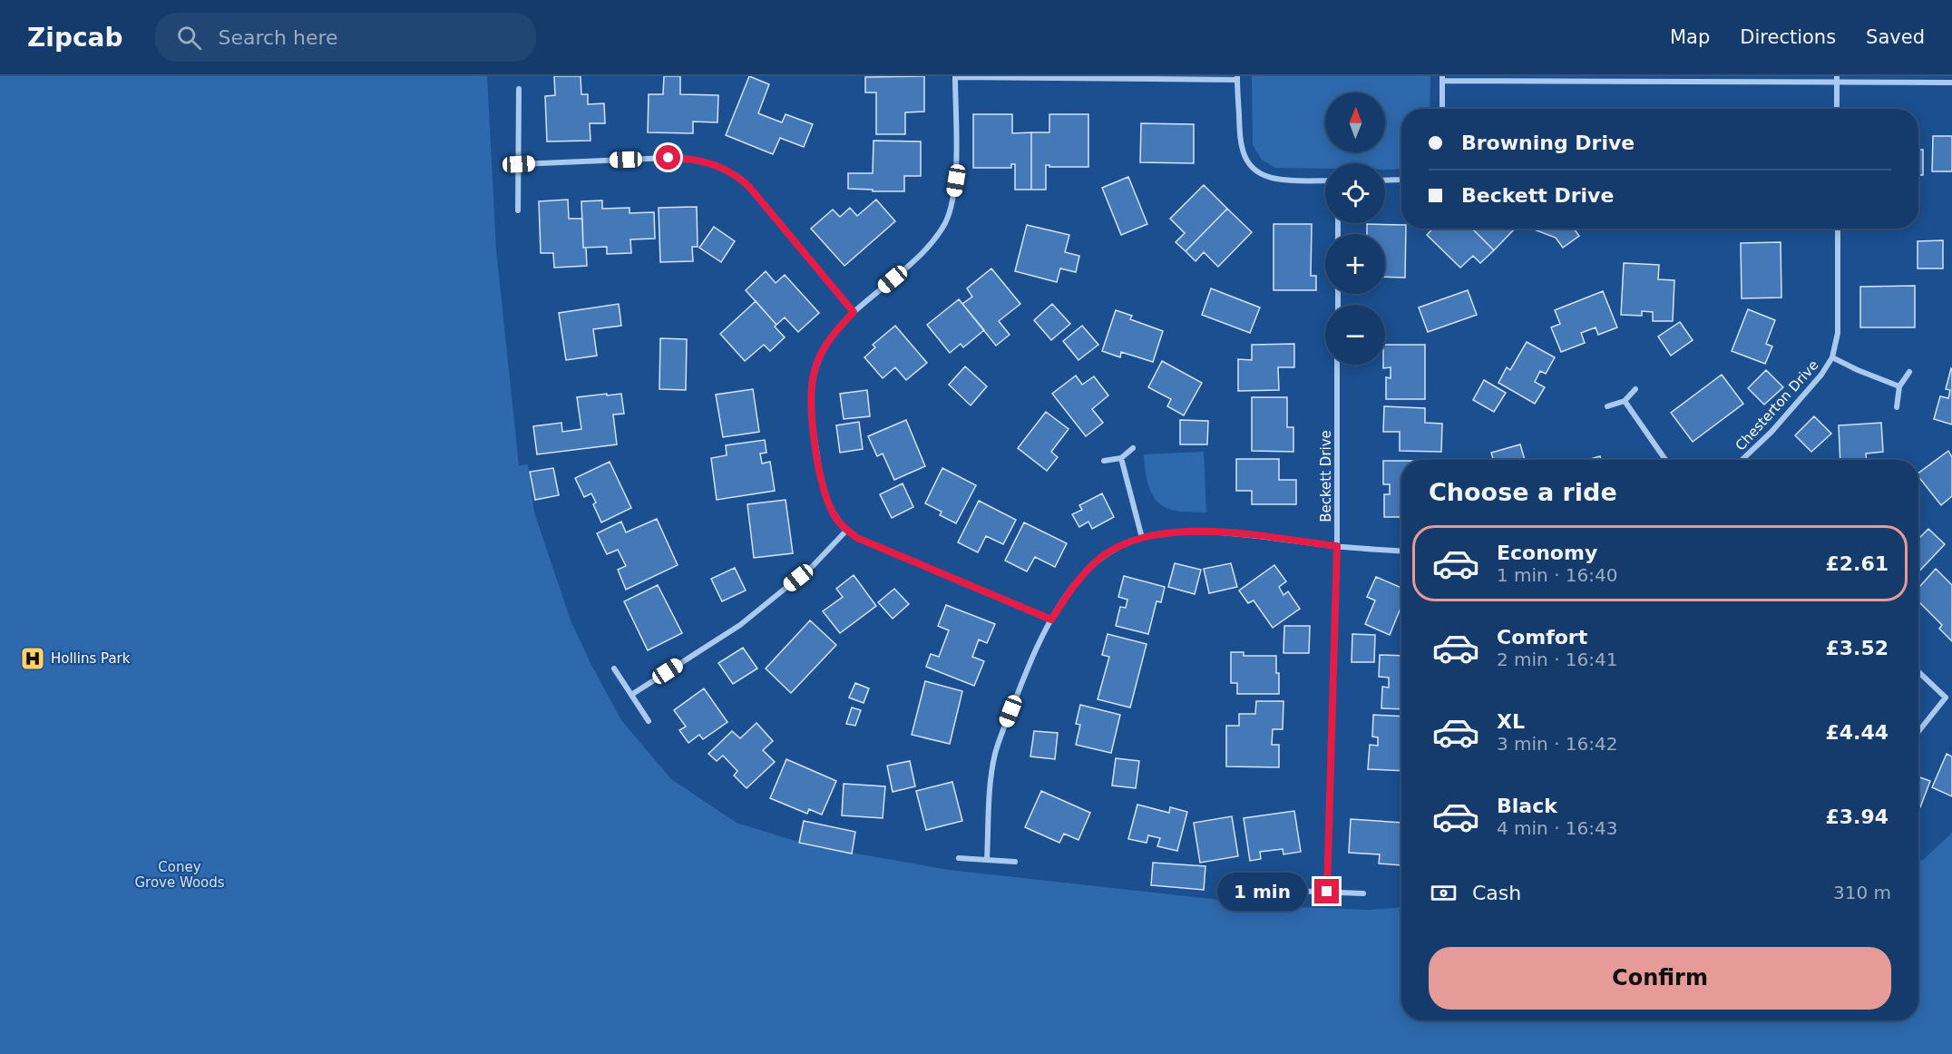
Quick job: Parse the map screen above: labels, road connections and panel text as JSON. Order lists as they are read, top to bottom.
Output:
{
  "streets": {
    "street": ["Chesterton Drive", "Beckett Drive"]
  },
  "parks": ["Coney Grove Woods"],
  "places": {
    "hospital": ["Hollins Park"]
  },
  "north": "top",
  "page": {
    "header": "Zipcab",
    "search": "Search here",
    "nav": ["Map", "Directions", "Saved"],
    "map_buttons": ["+", "−"],
    "banner": ["Browning Drive", "Beckett Drive"],
    "heading": "Choose a ride",
    "list": [
      {
        "name": "Economy",
        "note": "1 min · 16:40",
        "value": "£2.61"
      },
      {
        "name": "Comfort",
        "note": "2 min · 16:41",
        "value": "£3.52"
      },
      {
        "name": "XL",
        "note": "3 min · 16:42",
        "value": "£4.44"
      },
      {
        "name": "Black",
        "note": "4 min · 16:43",
        "value": "£3.94"
      }
    ],
    "pay": ["Cash", "310 m"],
    "bubble": "1 min",
    "buttons": "Confirm"
  }
}
